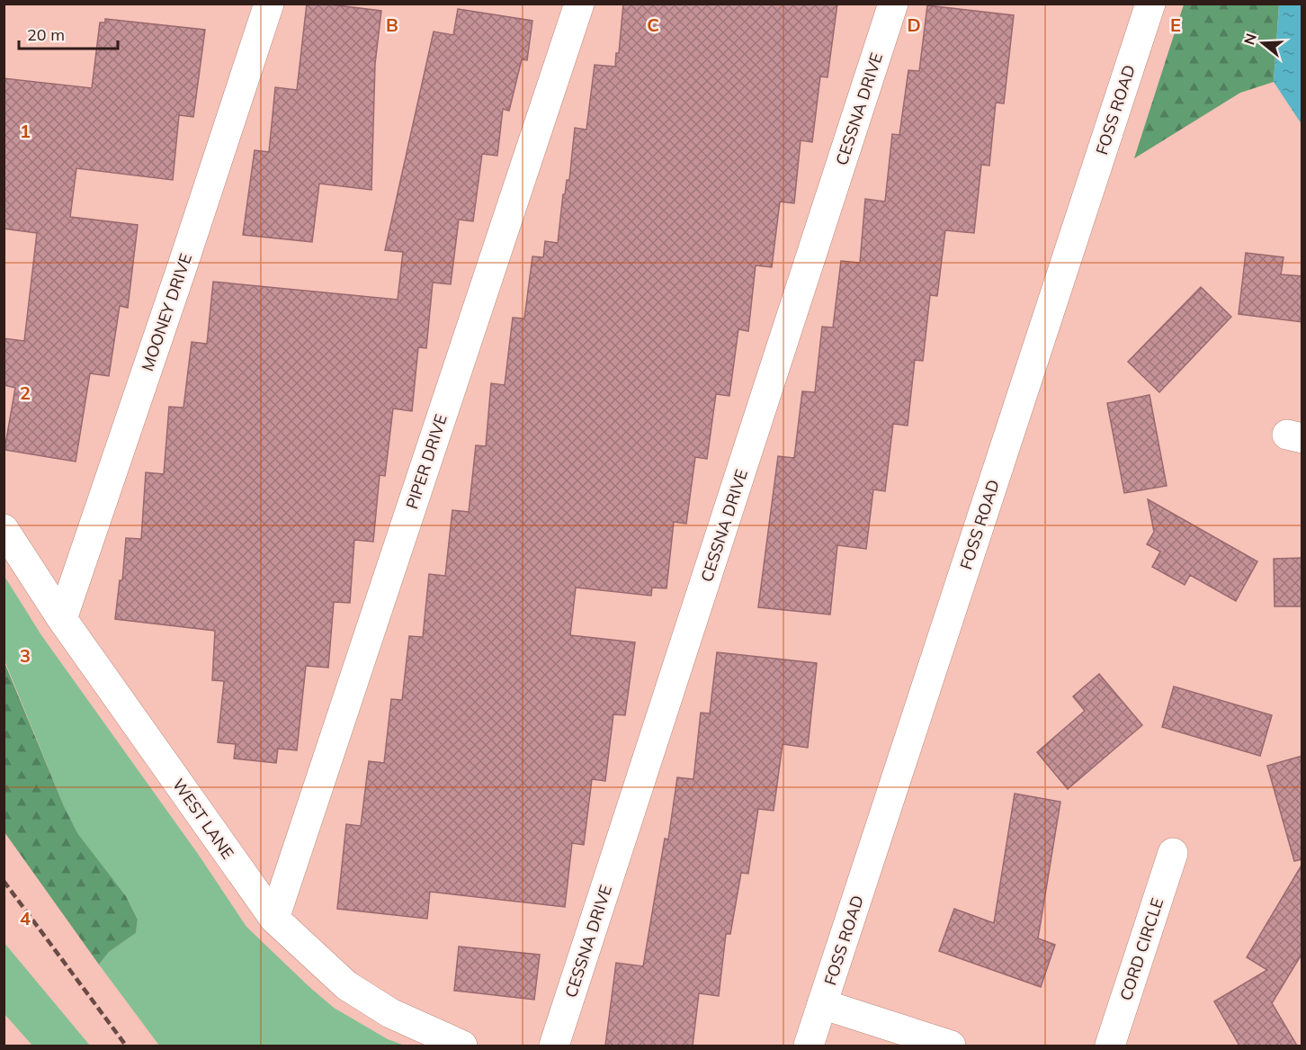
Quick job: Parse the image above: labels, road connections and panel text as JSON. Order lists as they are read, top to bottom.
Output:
{
  "streets": {
    "street": [
      "CESSNA DRIVE",
      "FOSS ROAD",
      "MOONEY DRIVE",
      "PIPER DRIVE",
      "WEST LANE",
      "CORD CIRCLE"
    ]
  },
  "crossings": [
    ["MOONEY DRIVE", "WEST LANE"],
    ["PIPER DRIVE", "WEST LANE"]
  ],
  "scale_bar": "20 m",
  "north": "left",
  "grid": {
    "columns": [
      "B",
      "C",
      "D",
      "E"
    ],
    "rows": [
      "1",
      "2",
      "3",
      "4"
    ]
  }
}
